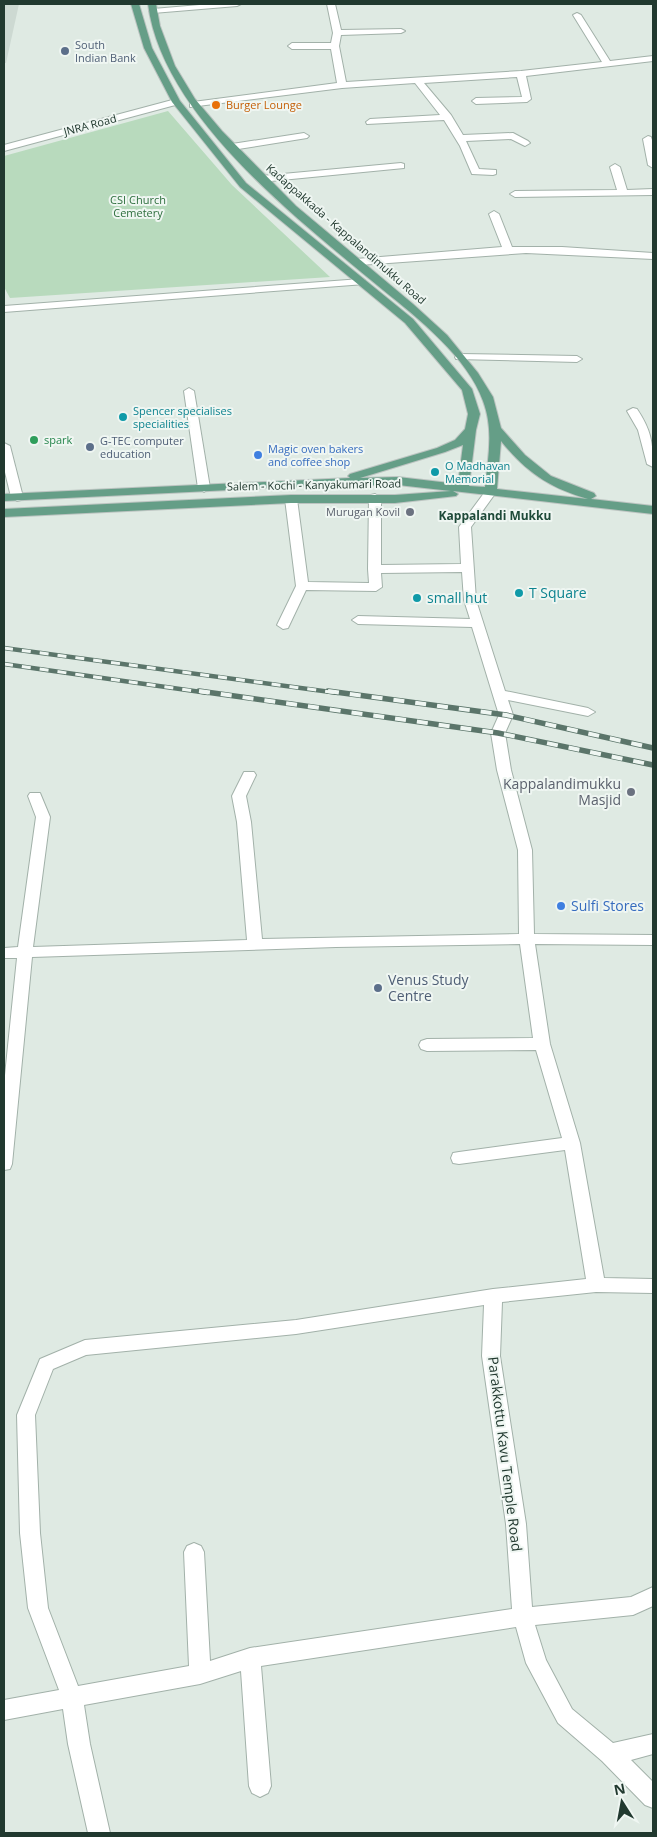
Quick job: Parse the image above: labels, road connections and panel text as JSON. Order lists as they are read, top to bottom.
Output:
{
  "streets": {
    "main road": ["Kadappakkada - Kappalandimukku Road", "Salem - Kochi - Kanyakumari Road"],
    "street": ["JNRA Road", "Parakkottu Kavu Temple Road"]
  },
  "crossings": [
    ["JNRA Road", "Kadappakkada - Kappalandimukku Road"],
    ["Kadappakkada - Kappalandimukku Road", "Salem - Kochi - Kanyakumari Road"]
  ],
  "districts": ["Kappalandi Mukku"],
  "parks": ["CSI Church Cemetery"],
  "places": [
    "South Indian Bank",
    "Burger Lounge",
    "Spencer specialises specialities",
    "spark",
    "G-TEC computer education",
    "Magic oven bakers and coffee shop",
    "O Madhavan Memorial",
    "Murugan Kovil",
    "T Square",
    "small hut",
    "Kappalandimukku Masjid",
    "Sulfi Stores",
    "Venus Study Centre"
  ],
  "north": "top"
}
